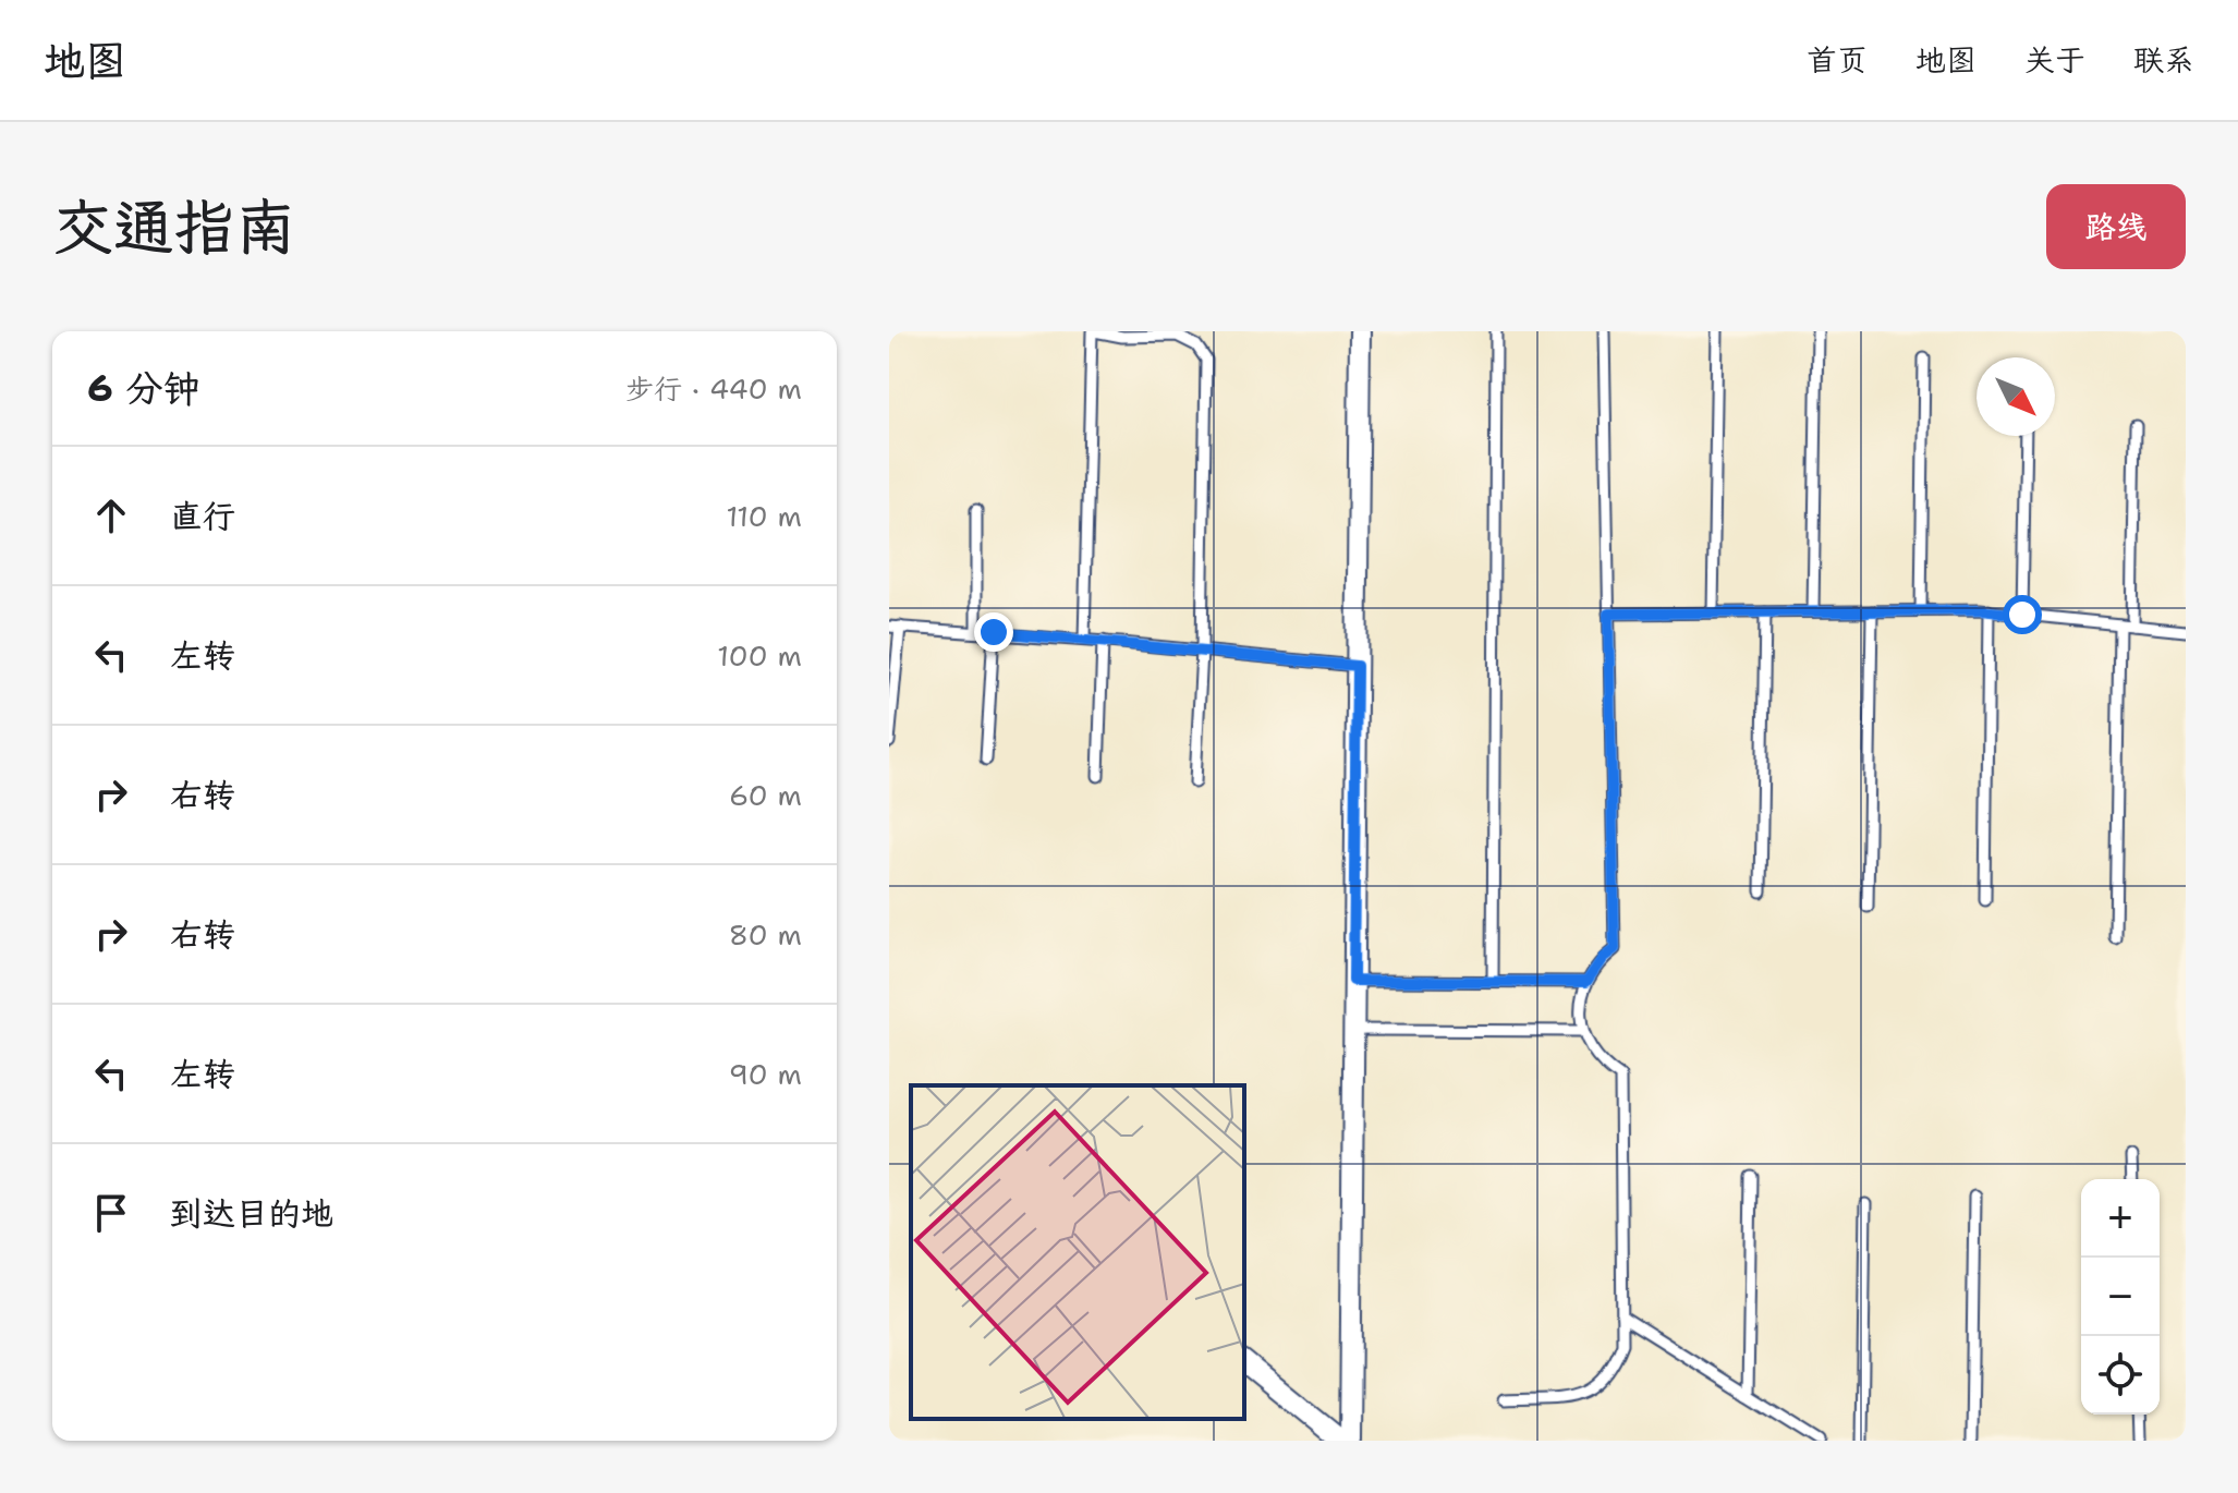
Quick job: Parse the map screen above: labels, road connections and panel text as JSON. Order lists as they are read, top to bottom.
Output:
{
  "north": "bottom right",
  "page": {
    "header": "地图",
    "nav": [
      "首页",
      "地图",
      "关于",
      "联系"
    ],
    "buttons": "路线",
    "title": "交通指南",
    "heading": ["6 分钟", "步行 · 440 m"],
    "list": [
      ["直行", "110 m"],
      ["左转", "100 m"],
      ["右转", "60 m"],
      ["右转", "80 m"],
      ["左转", "90 m"],
      "到达目的地"
    ],
    "map_buttons": ["+", "−"]
  }
}
